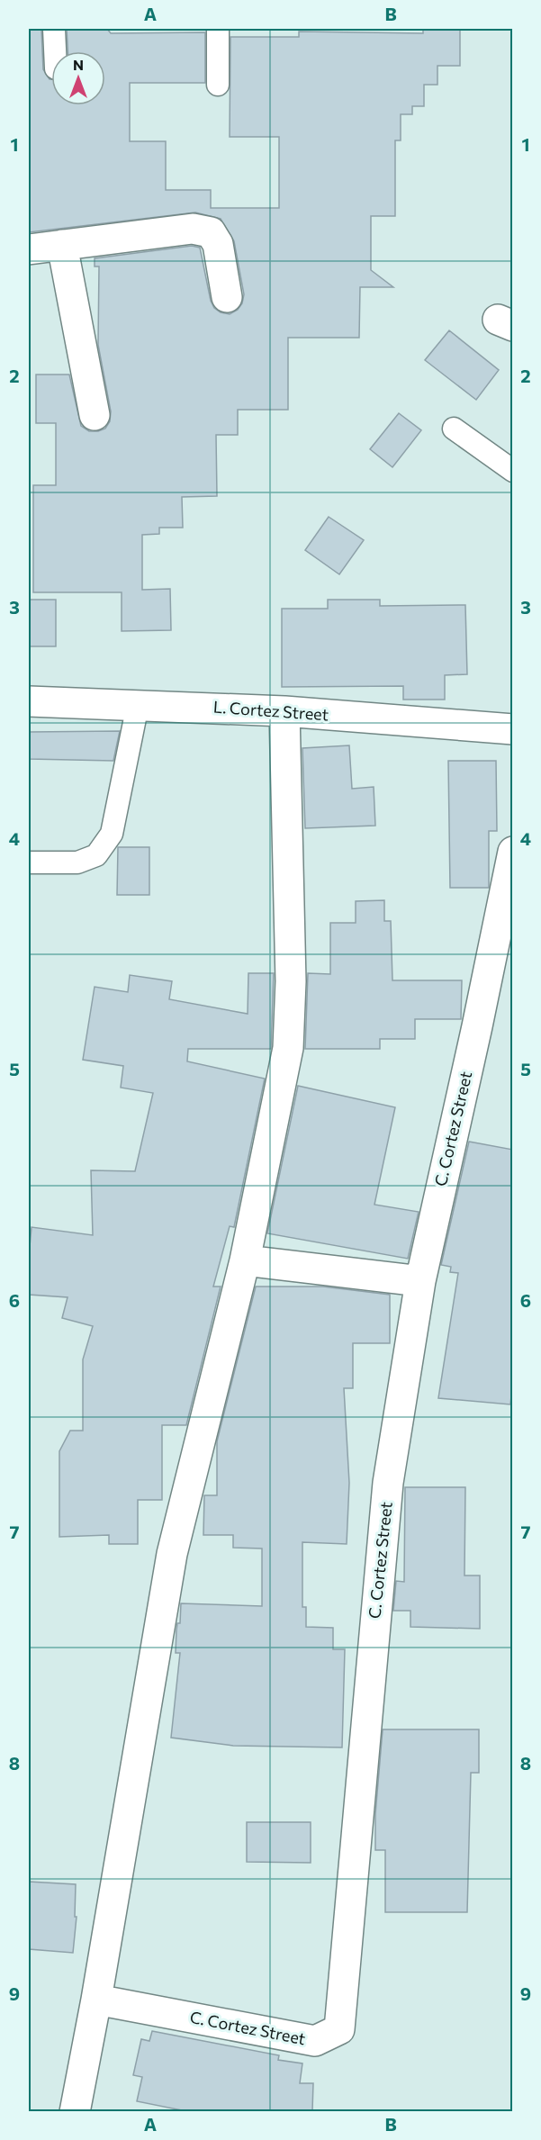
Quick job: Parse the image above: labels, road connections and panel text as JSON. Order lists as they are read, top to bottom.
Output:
{
  "streets": {
    "street": ["L. Cortez Street", "C. Cortez Street"]
  },
  "north": "top",
  "grid": {
    "columns": ["A", "B"],
    "rows": [
      "1",
      "2",
      "3",
      "4",
      "5",
      "6",
      "7",
      "8",
      "9"
    ]
  }
}
